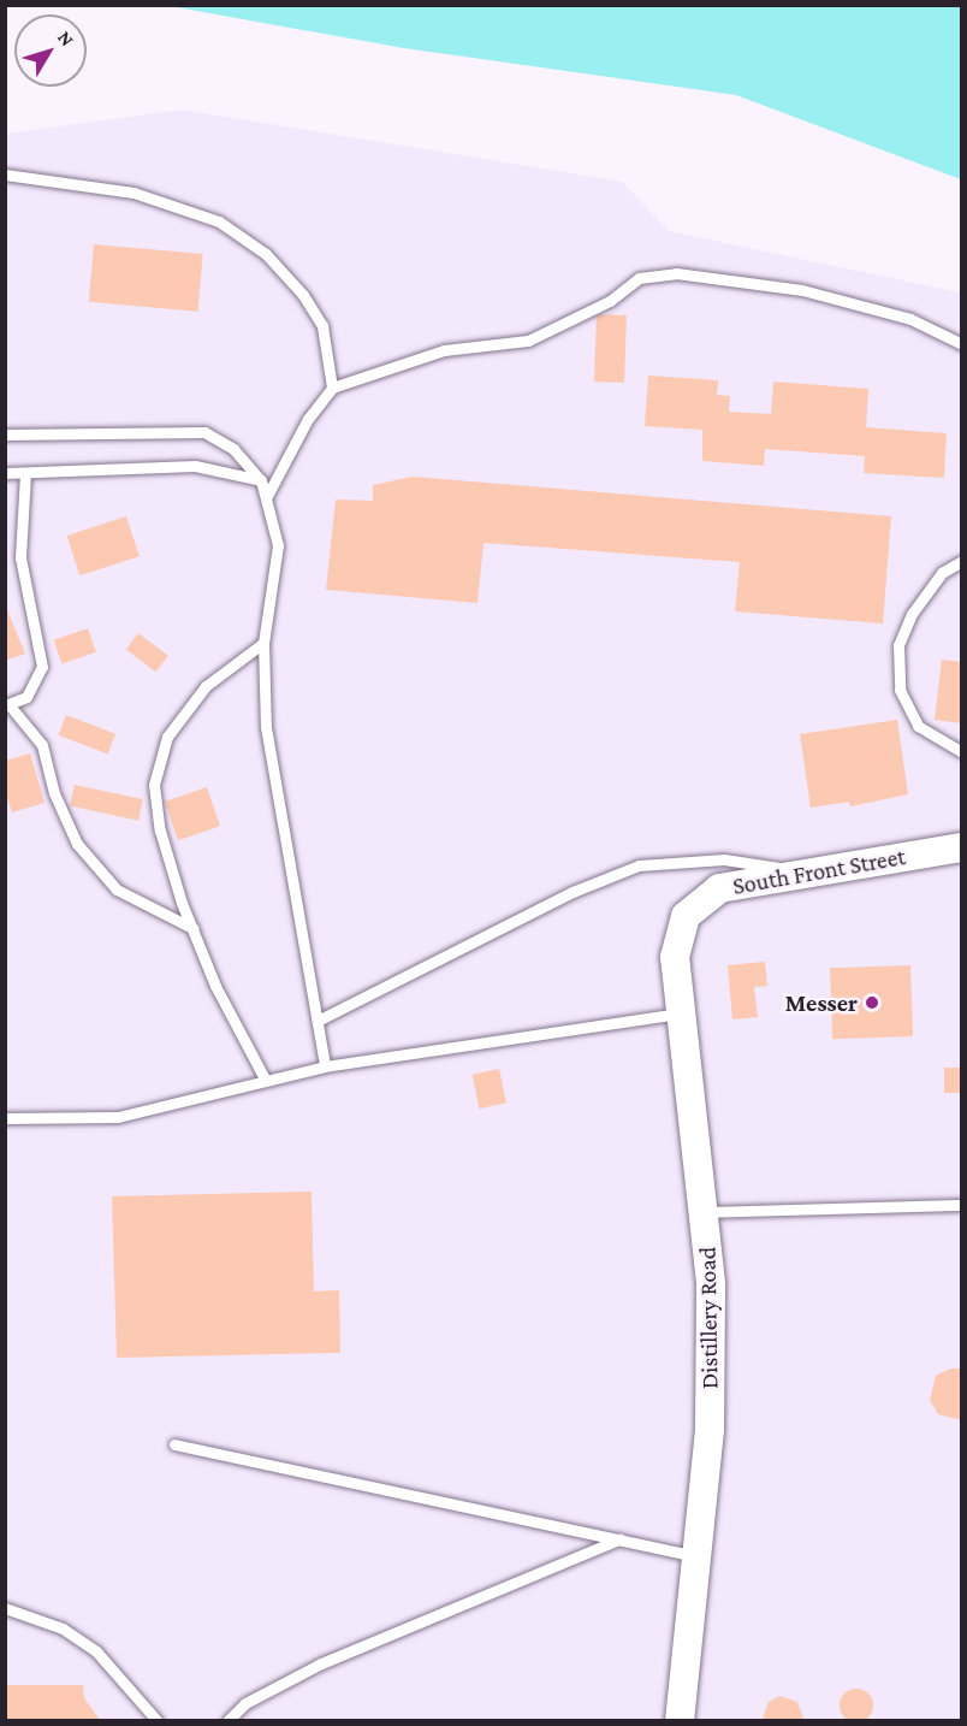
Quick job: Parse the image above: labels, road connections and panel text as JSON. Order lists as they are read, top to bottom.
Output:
{
  "streets": {
    "street": ["South Front Street", "Distillery Road"]
  },
  "crossings": [
    ["South Front Street", "Distillery Road"]
  ],
  "places": ["Messer"],
  "north": "top right"
}
